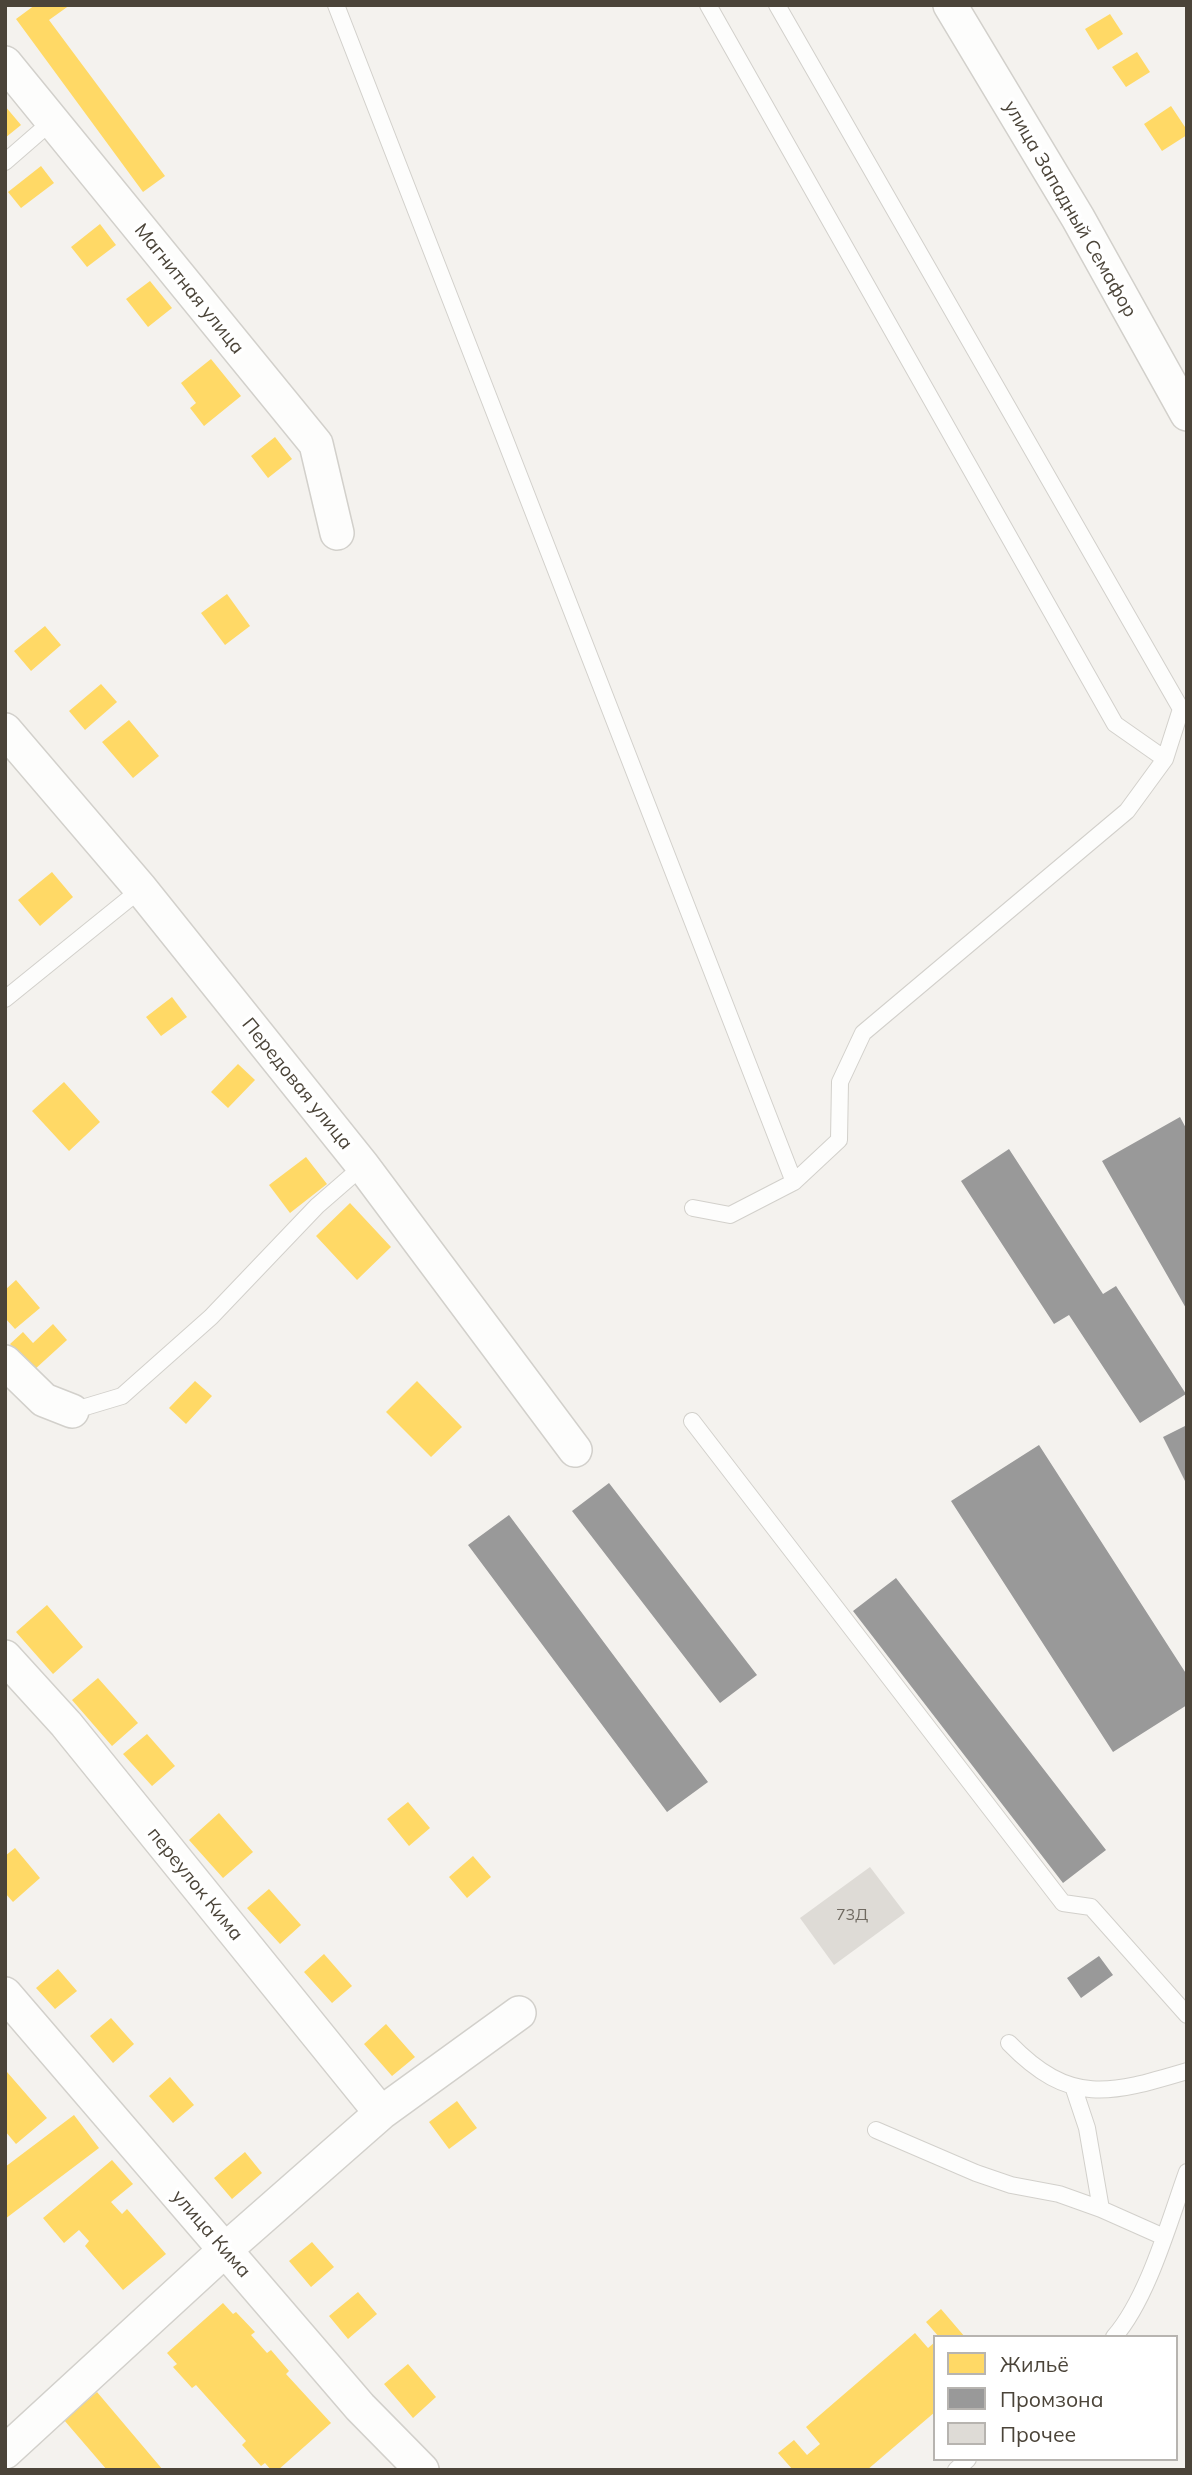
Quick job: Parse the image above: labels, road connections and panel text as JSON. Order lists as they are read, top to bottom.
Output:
{
  "streets": {
    "street": [
      "улица Западный Семафор",
      "Магнитная улица",
      "Передовая улица",
      "переулок Кима",
      "улица Кима"
    ]
  },
  "house_numbers": ["73Д"],
  "legend": ["Жильё", "Промзона", "Прочее"]
}
